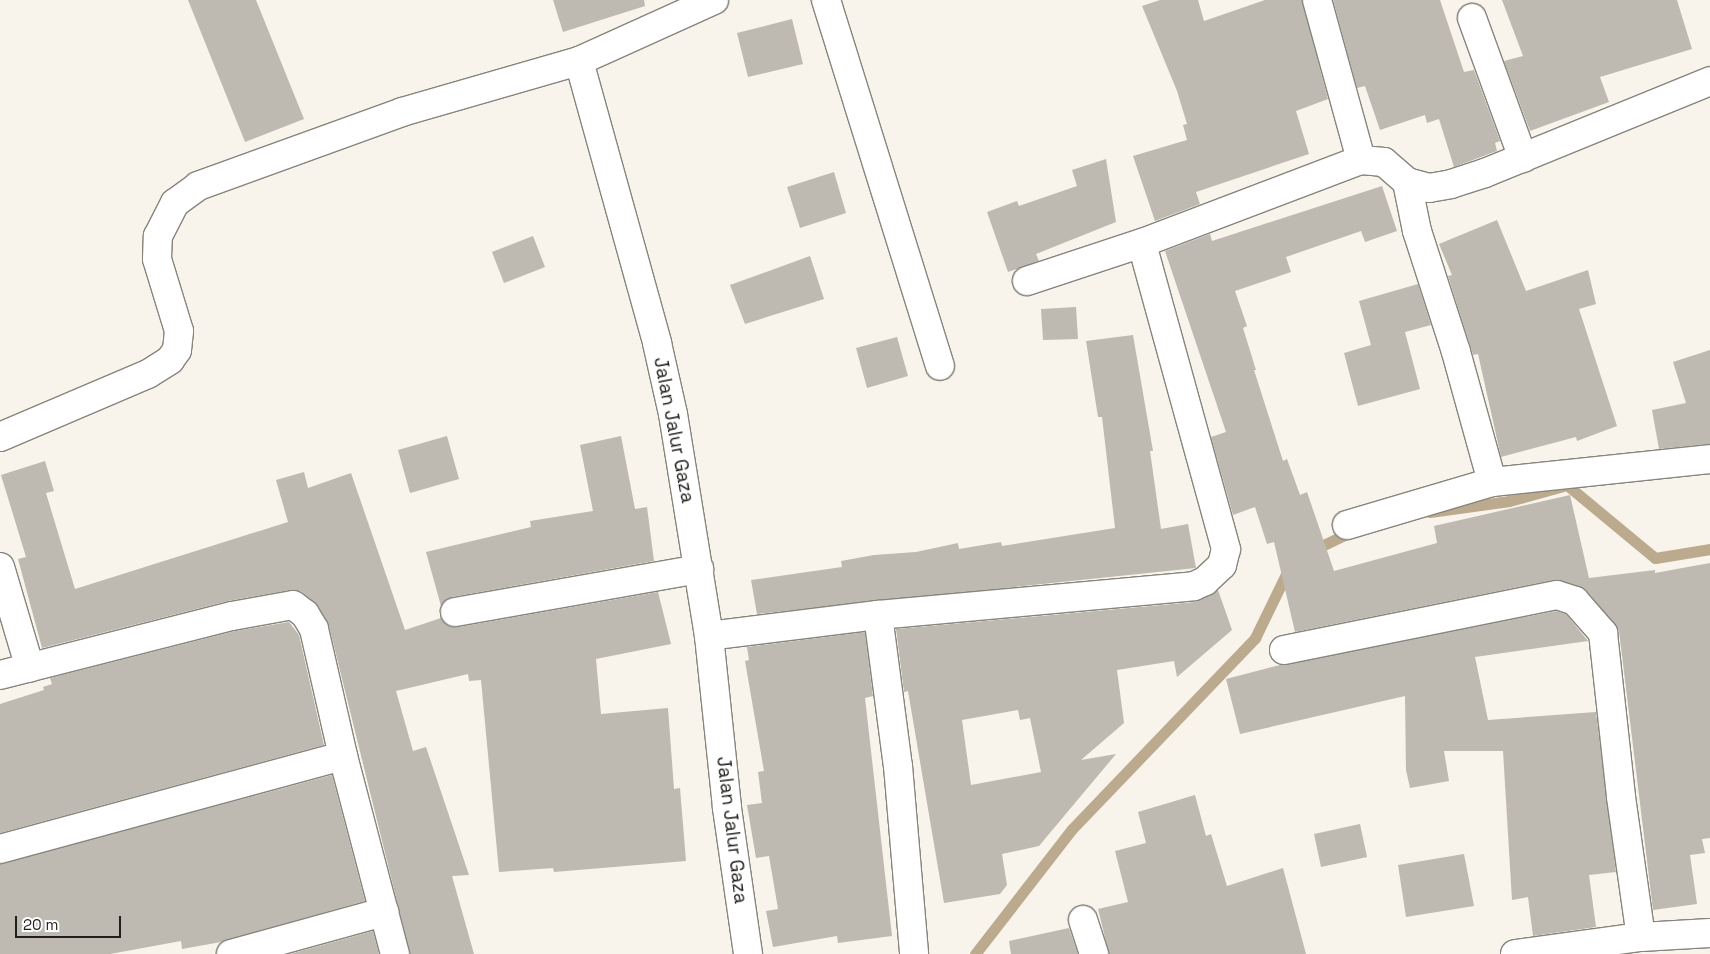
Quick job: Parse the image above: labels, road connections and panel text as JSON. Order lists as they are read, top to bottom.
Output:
{
  "streets": {
    "street": ["Jalan Jalur Gaza"]
  },
  "scale_bar": "20 m"
}
